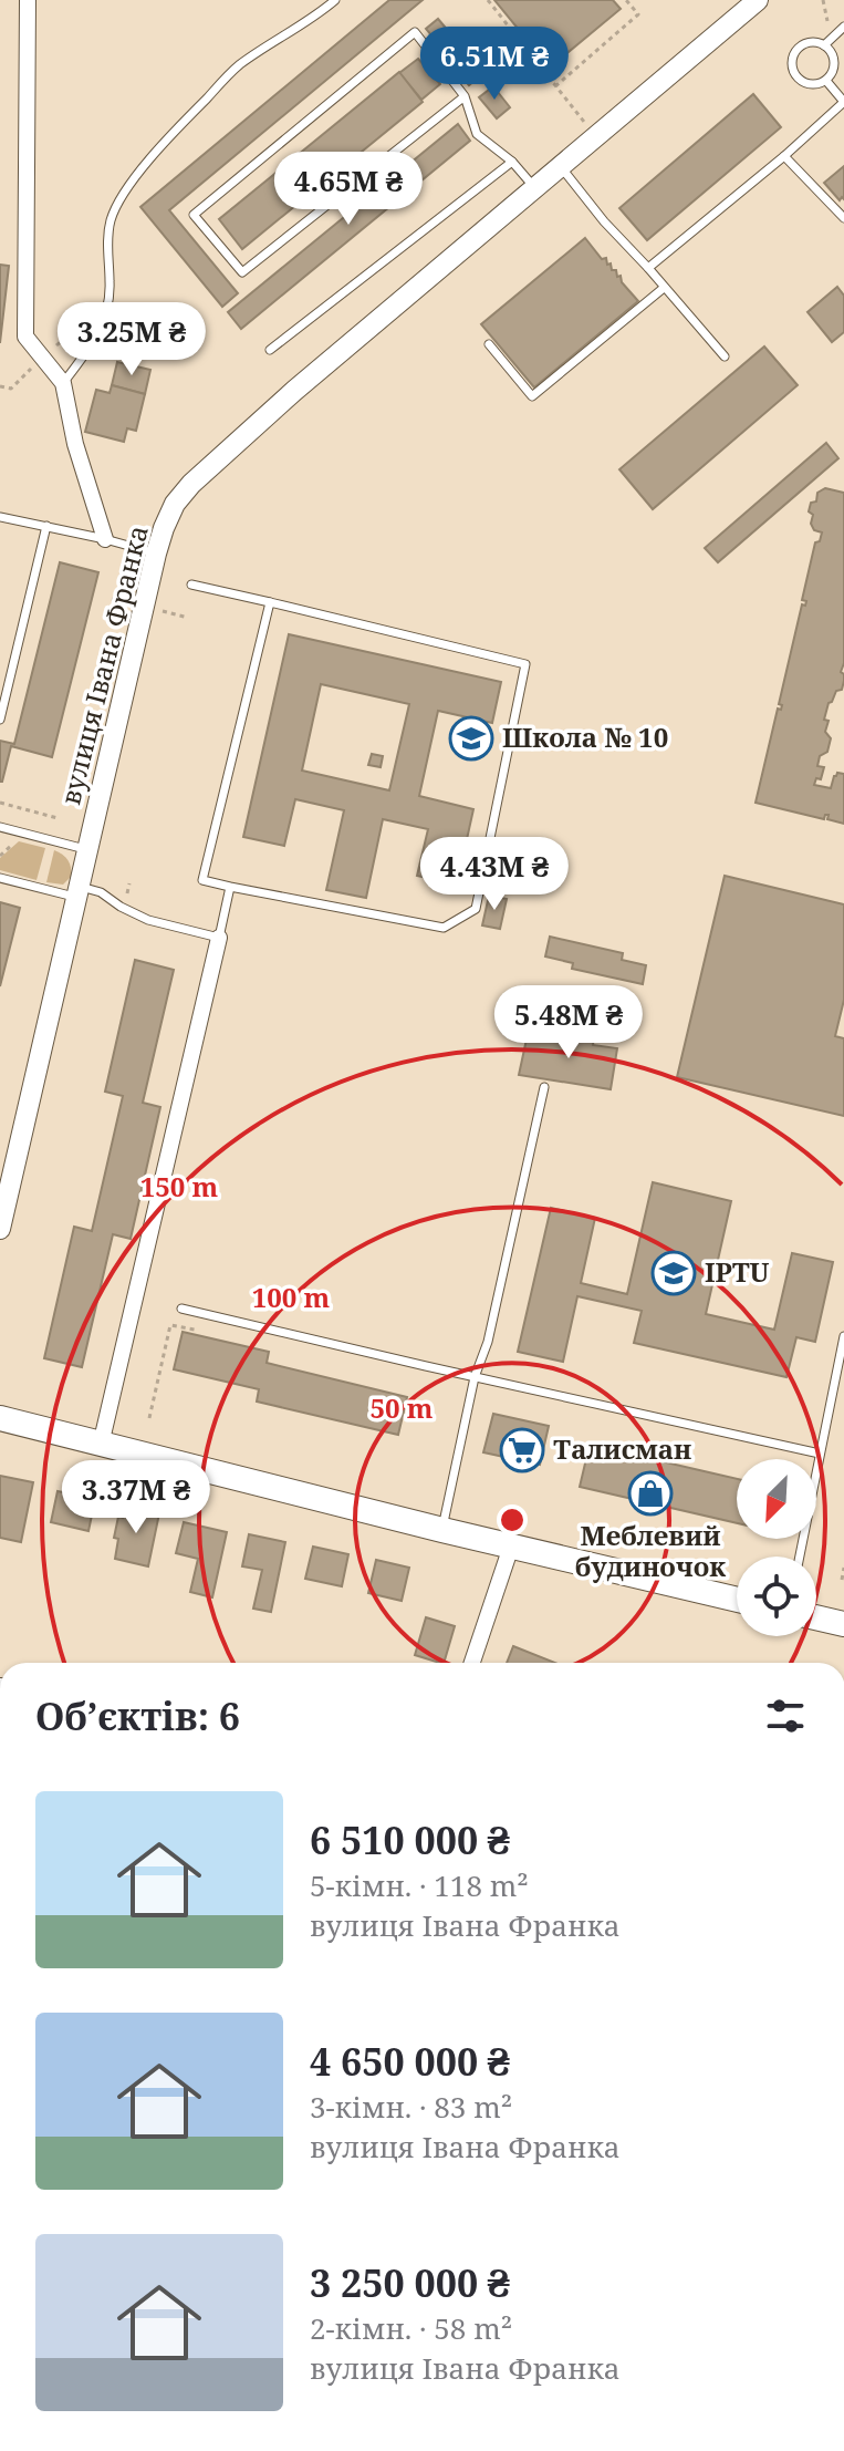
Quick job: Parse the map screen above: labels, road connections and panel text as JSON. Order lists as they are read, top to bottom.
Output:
{
  "streets": {
    "street": ["вулиця Івана Франка"]
  },
  "places": {
    "school or university": ["Школа № 10", "IPTU"],
    "supermarket": ["Талисман"],
    "shop": ["Меблевий будиночок"]
  },
  "north": "bottom left",
  "page": {
    "price": [
      "6.51M ₴",
      "4.65M ₴",
      "3.25M ₴",
      "4.43M ₴",
      "5.48M ₴",
      "3.37M ₴"
    ],
    "heading": "Об’єктів: 6",
    "list": [
      {
        "name": "6 510 000 ₴",
        "note": "5-кімн. · 118 m² · вулиця Івана Франка"
      },
      {
        "name": "4 650 000 ₴",
        "note": "3-кімн. · 83 m² · вулиця Івана Франка"
      },
      {
        "name": "3 250 000 ₴",
        "note": "2-кімн. · 58 m² · вулиця Івана Франка"
      }
    ]
  },
  "rings": ["150 m", "100 m", "50 m"]
}
